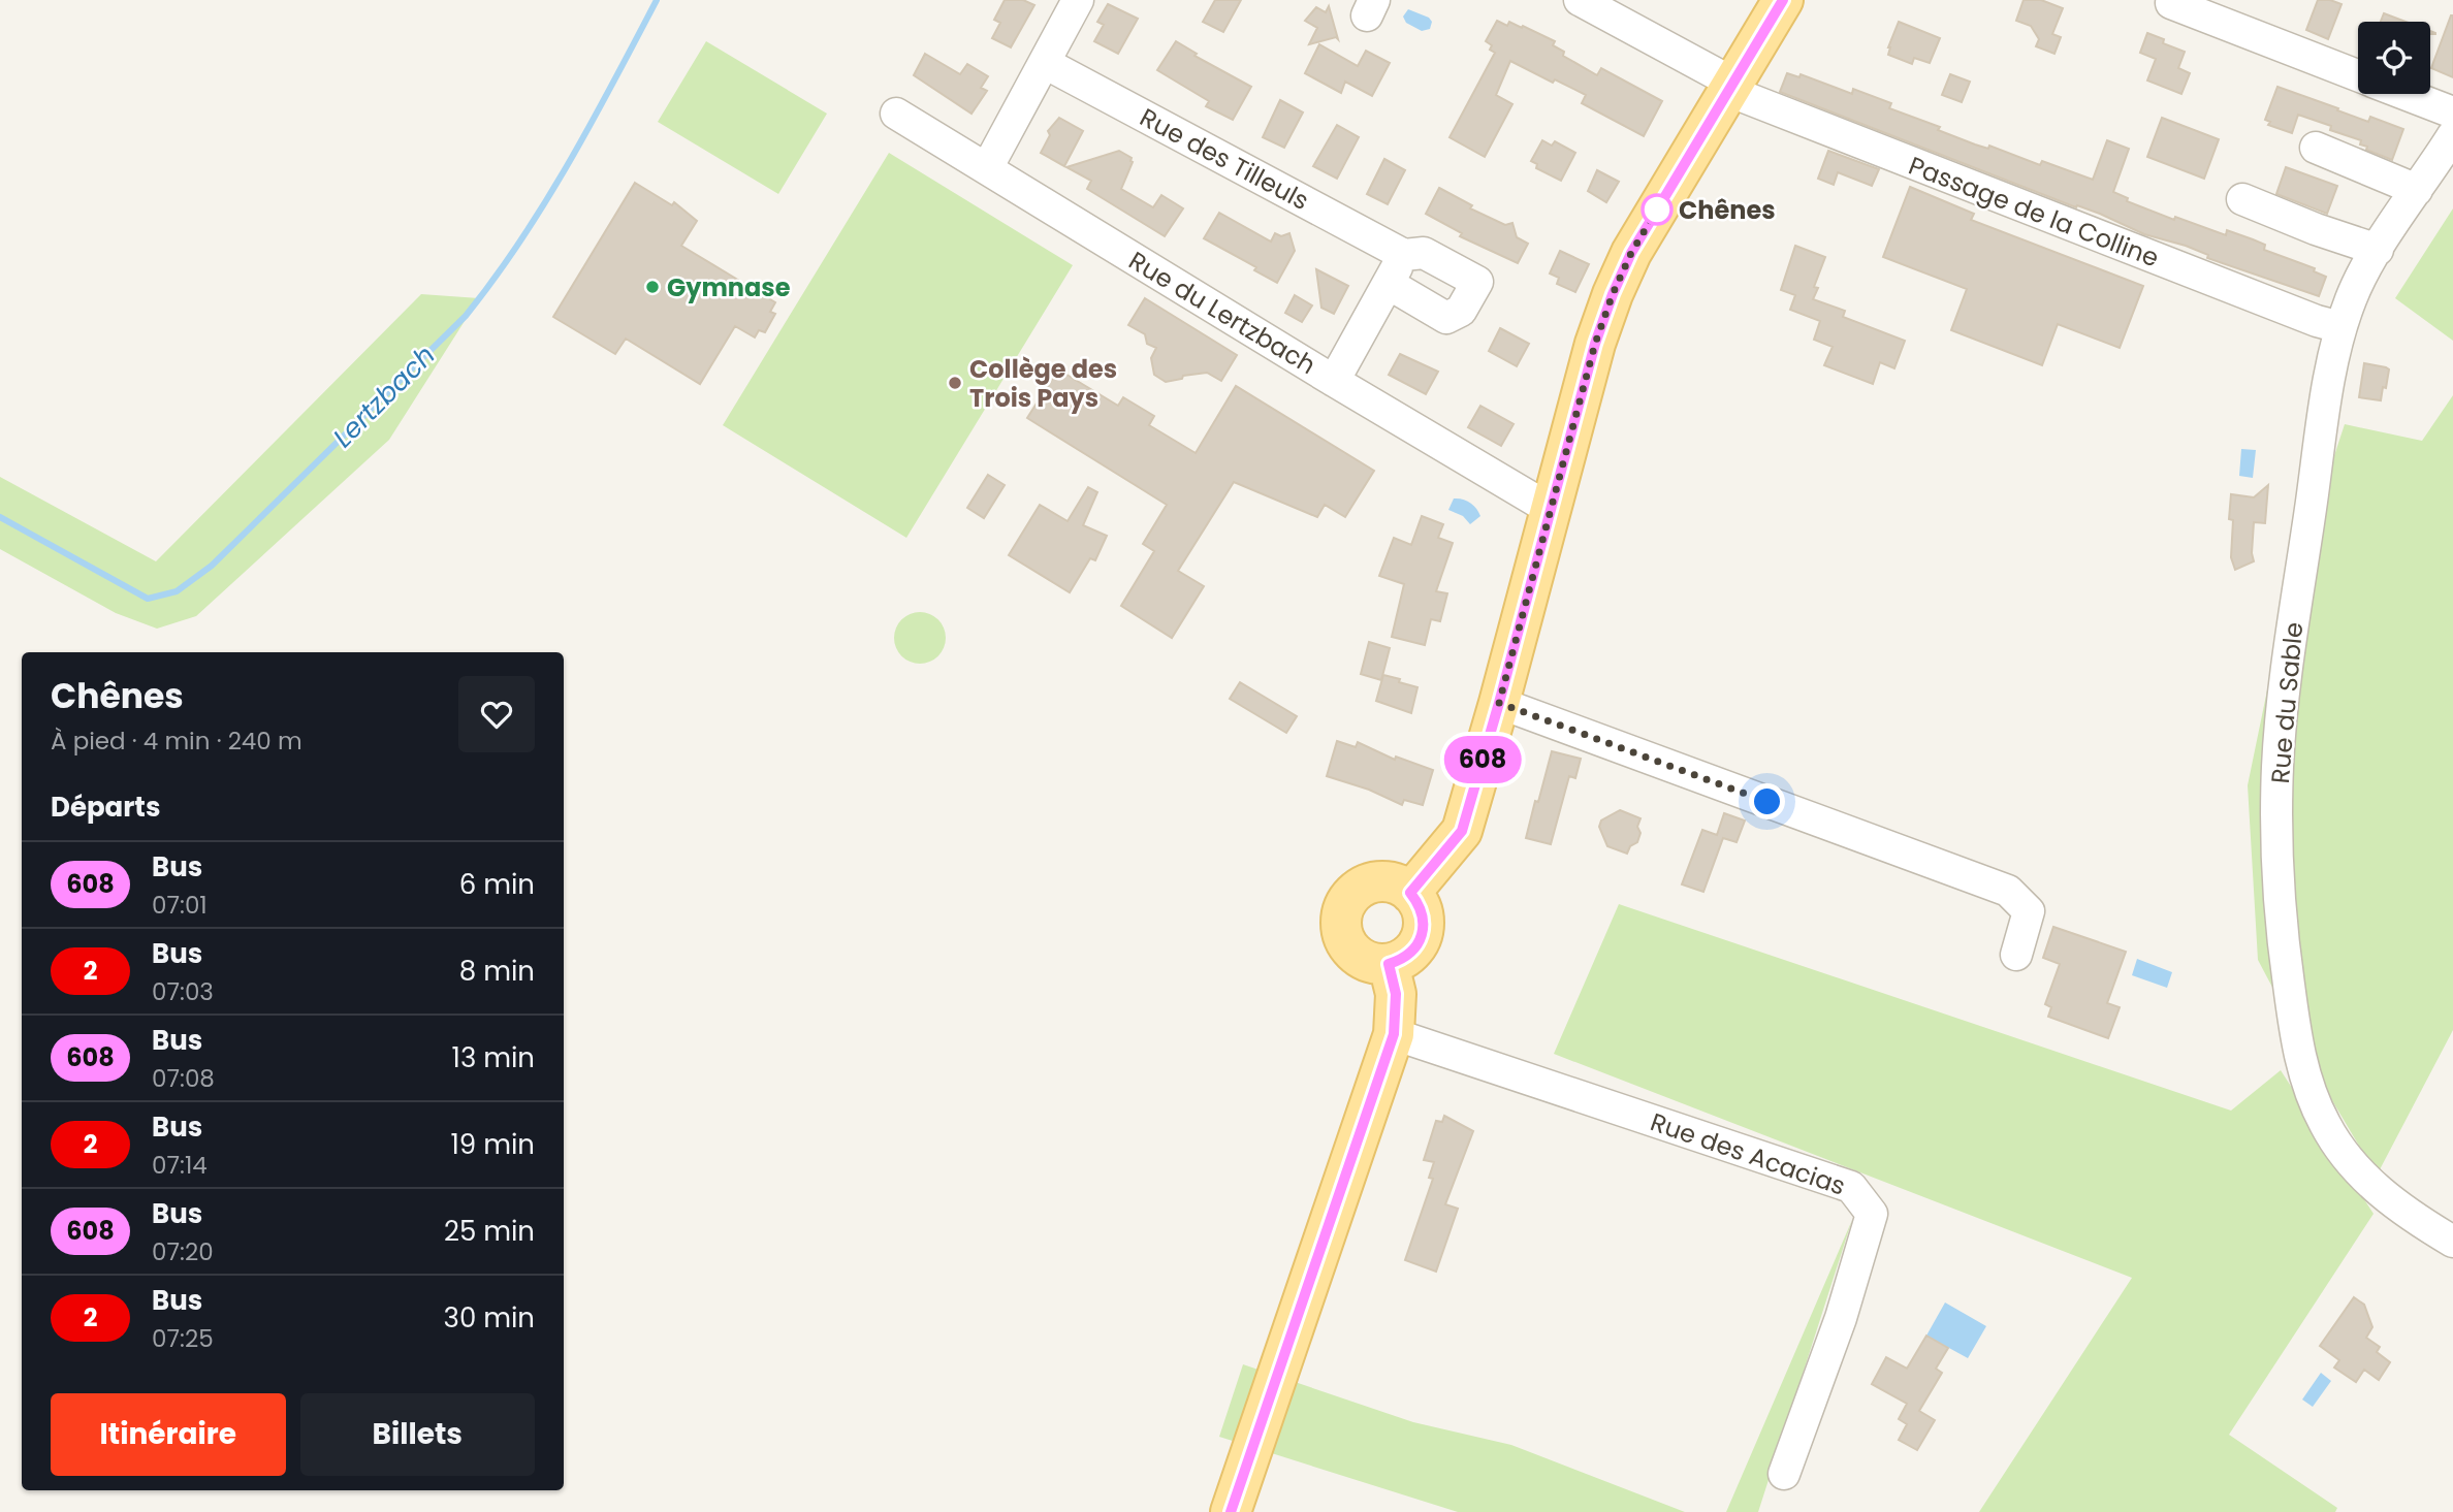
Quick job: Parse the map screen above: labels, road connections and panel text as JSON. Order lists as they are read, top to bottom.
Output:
{
  "streets": {
    "street": [
      "Rue des Tilleuls",
      "Passage de la Colline",
      "Rue du Lertzbach",
      "Rue du Sable",
      "Rue des Acacias"
    ]
  },
  "crossings": [
    ["Passage de la Colline", "Rue du Sable"]
  ],
  "water": ["Lertzbach"],
  "places": ["Chênes", "Gymnase", "Collège des Trois Pays"],
  "lines": ["bus line 608"],
  "page": {
    "on_map": "608",
    "heading": [
      ["Chênes", "À pied · 4 min · 240 m"],
      "Départs"
    ],
    "list": [
      {
        "mark": "608",
        "name": "Bus",
        "note": "07:01",
        "value": "6 min"
      },
      {
        "mark": "2",
        "name": "Bus",
        "note": "07:03",
        "value": "8 min"
      },
      {
        "mark": "608",
        "name": "Bus",
        "note": "07:08",
        "value": "13 min"
      },
      {
        "mark": "2",
        "name": "Bus",
        "note": "07:14",
        "value": "19 min"
      },
      {
        "mark": "608",
        "name": "Bus",
        "note": "07:20",
        "value": "25 min"
      },
      {
        "mark": "2",
        "name": "Bus",
        "note": "07:25",
        "value": "30 min"
      }
    ],
    "buttons": ["Itinéraire", "Billets"]
  }
}
